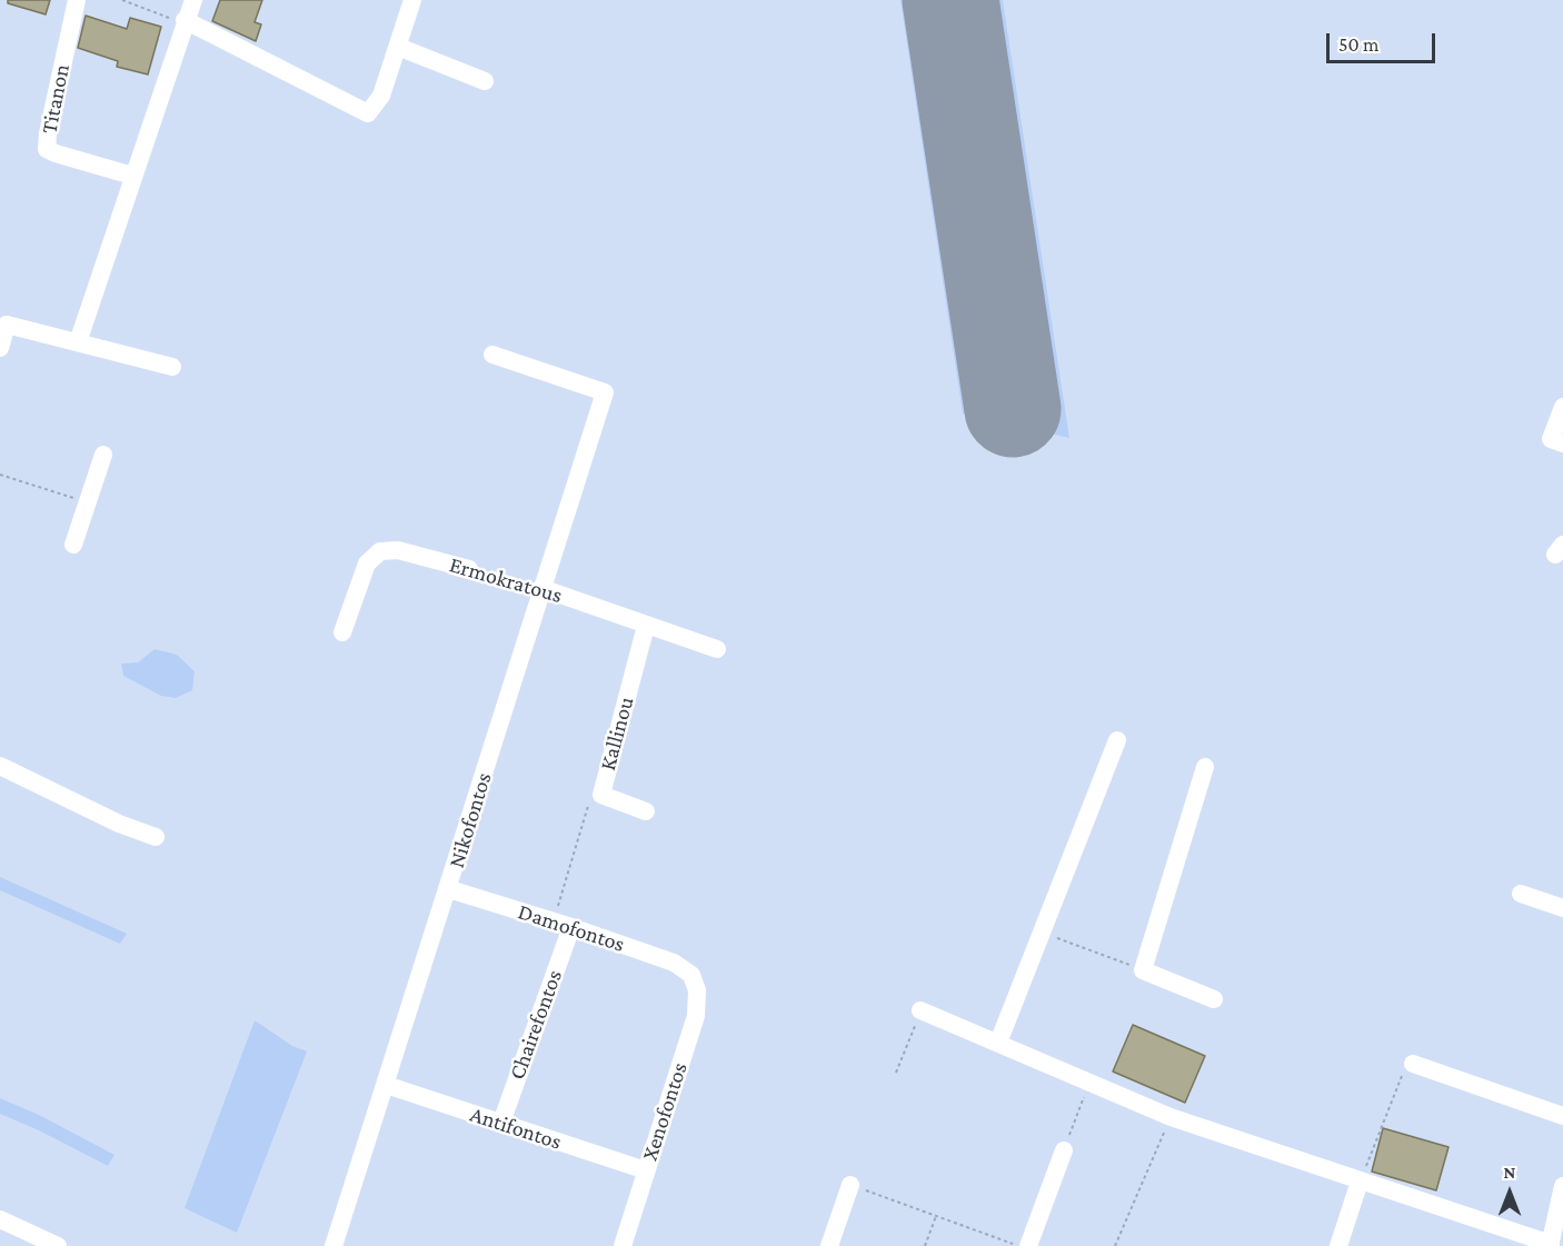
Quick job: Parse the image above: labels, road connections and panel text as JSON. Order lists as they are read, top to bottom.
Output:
{
  "streets": {
    "street": [
      "Titanon",
      "Ermokratous",
      "Kallinou",
      "Nikofontos",
      "Damofontos",
      "Chairefontos",
      "Xenofontos",
      "Antifontos"
    ]
  },
  "crossings": [
    ["Ermokratous", "Kallinou"],
    ["Ermokratous", "Nikofontos"],
    ["Nikofontos", "Damofontos"],
    ["Nikofontos", "Antifontos"],
    ["Damofontos", "Chairefontos"],
    ["Damofontos", "Xenofontos"],
    ["Chairefontos", "Antifontos"],
    ["Xenofontos", "Antifontos"]
  ],
  "scale_bar": "50 m",
  "north": "top"
}
